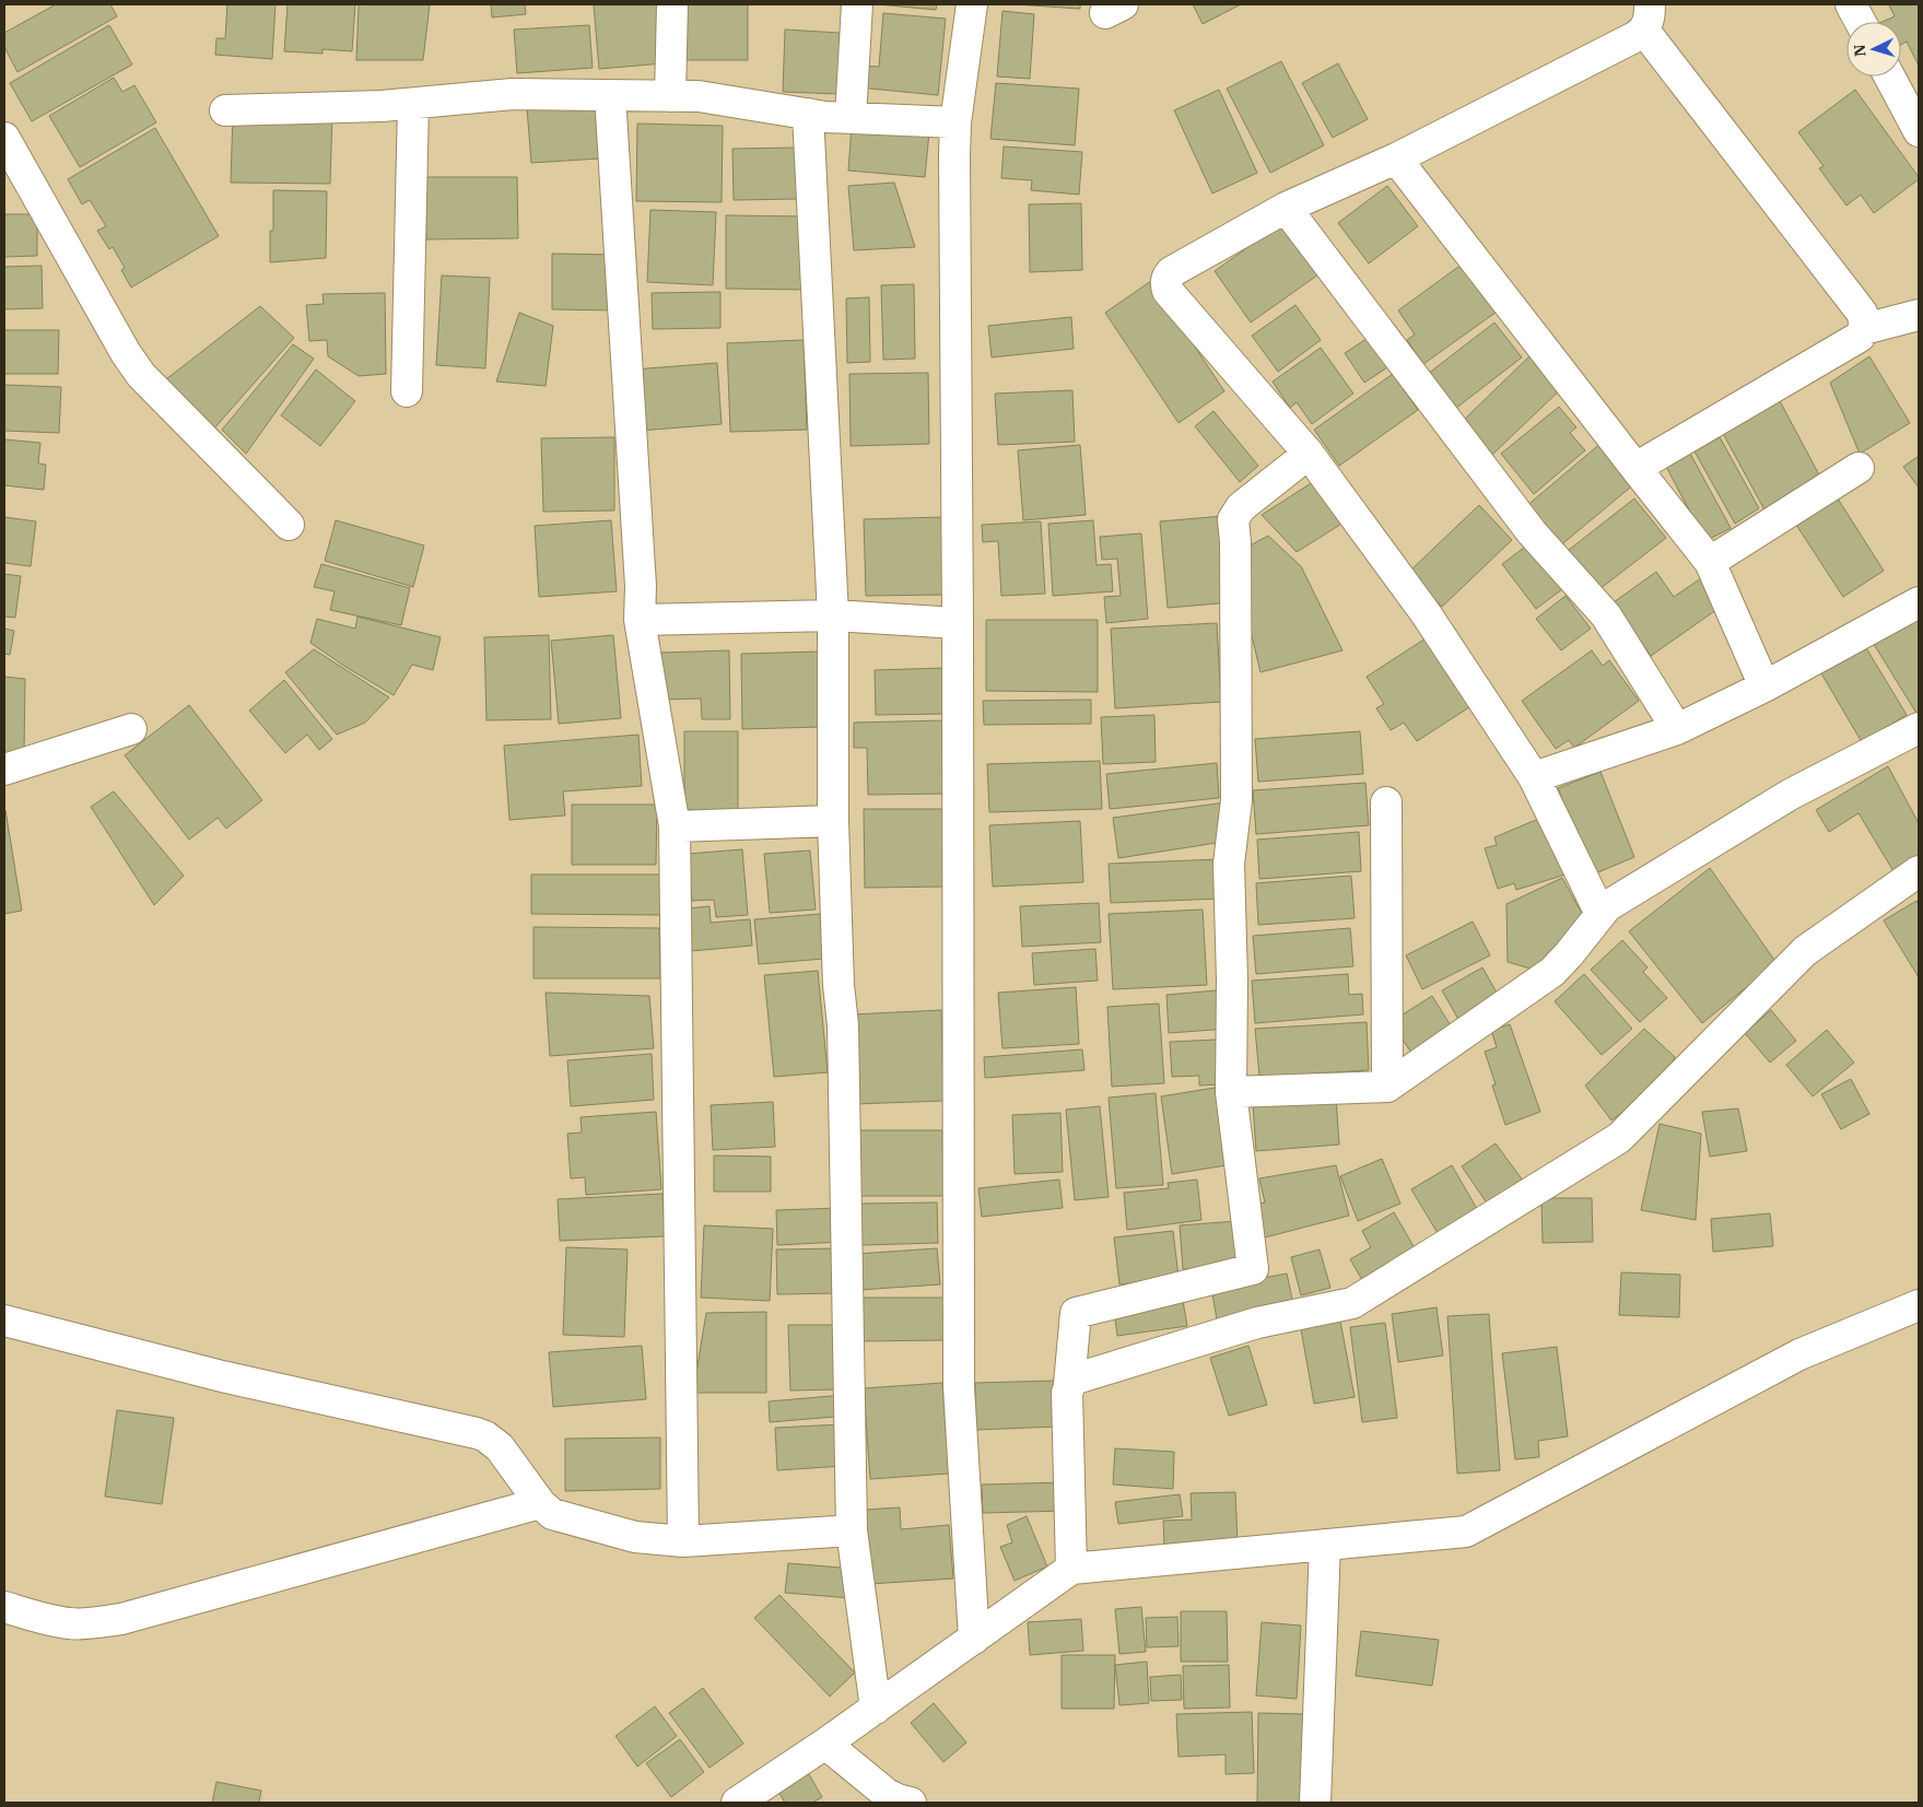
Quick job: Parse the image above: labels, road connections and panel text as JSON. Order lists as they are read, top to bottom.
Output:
{
  "north": "left"
}
